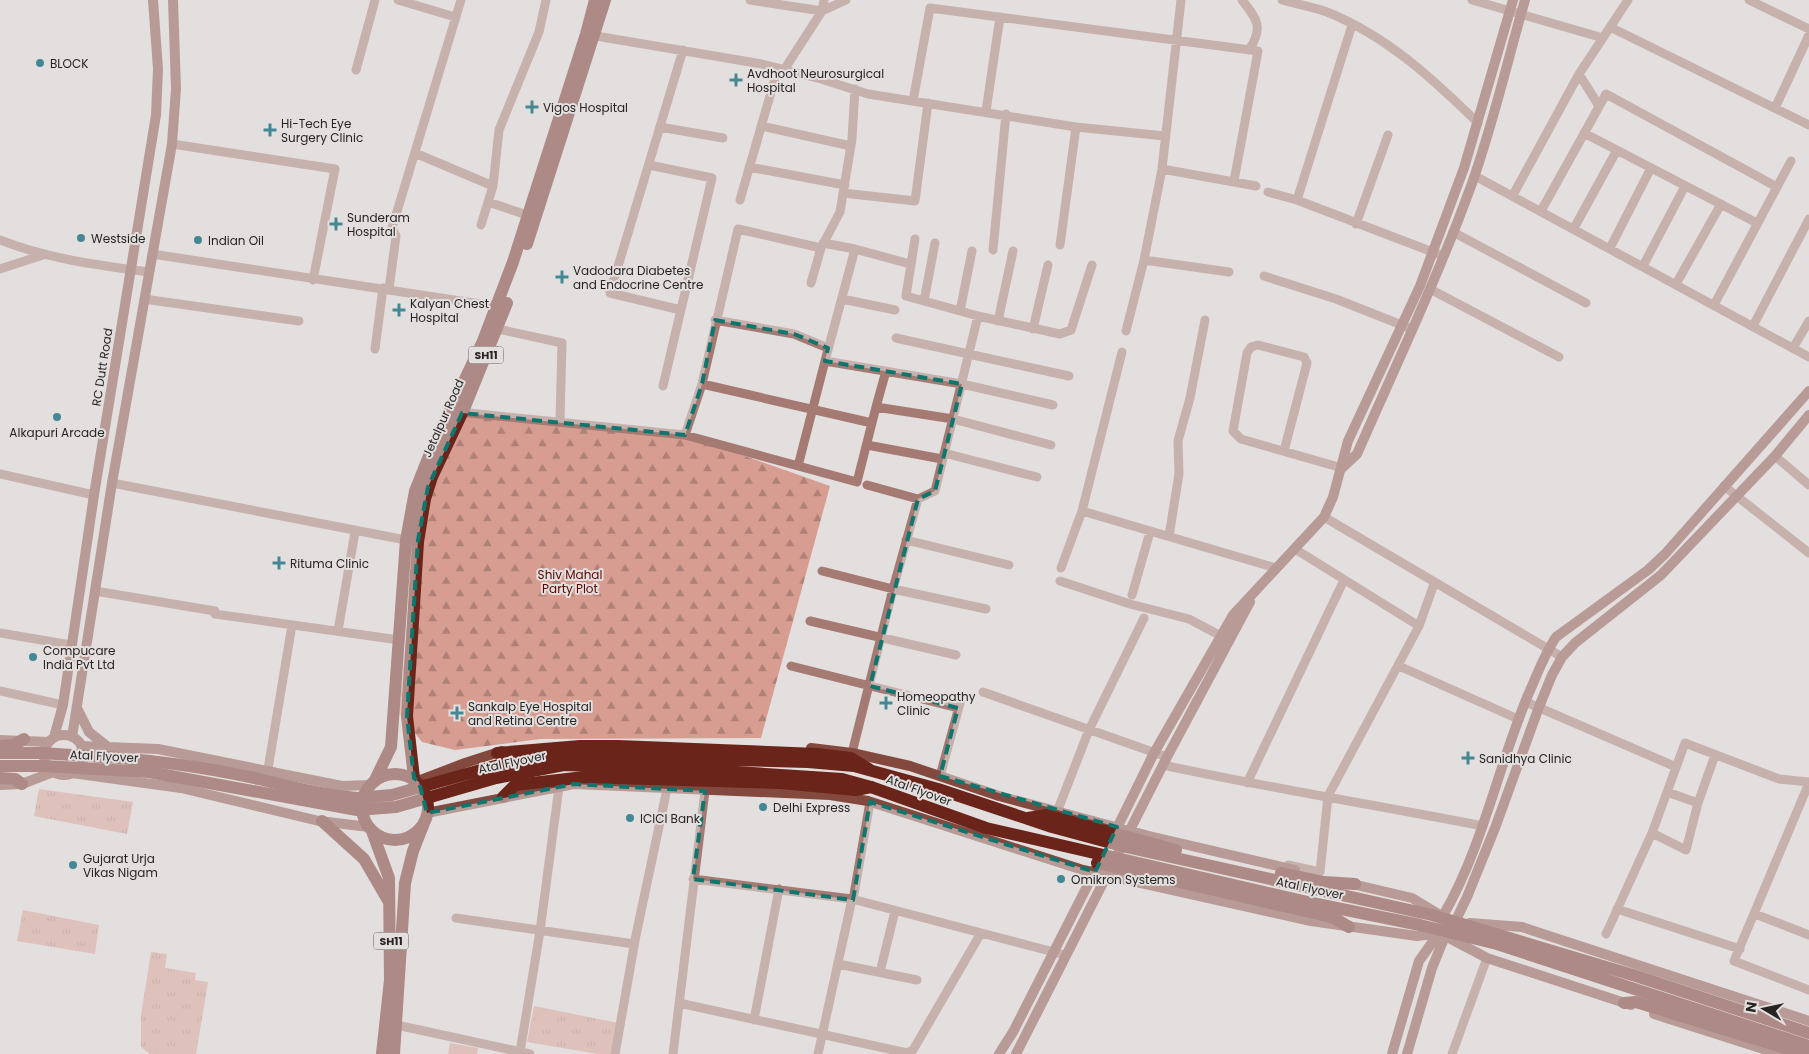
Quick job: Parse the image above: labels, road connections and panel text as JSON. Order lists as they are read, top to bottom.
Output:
{
  "streets": {
    "main road": ["SH11", "Jetalpur Road", "Atal Flyover"],
    "street": ["RC Dutt Road"]
  },
  "crossings": [
    ["SH11", "Jetalpur Road"]
  ],
  "parks": ["Shiv Mahal Party Plot"],
  "places": {
    "other": [
      "BLOCK",
      "Westside",
      "Indian Oil",
      "Alkapuri Arcade",
      "Compucare India Pvt Ltd",
      "Delhi Express",
      "ICICI Bank",
      "Gujarat Urja Vikas Nigam",
      "Omikron Systems"
    ],
    "health": [
      "Avdhoot Neurosurgical Hospital",
      "Vigos Hospital",
      "Hi-Tech Eye Surgery Clinic",
      "Sunderam Hospital",
      "Vadodara Diabetes and Endocrine Centre",
      "Kalyan Chest Hospital",
      "Rituma Clinic",
      "Homeopathy Clinic",
      "Sankalp Eye Hospital and Retina Centre",
      "Sanidhya Clinic"
    ]
  },
  "north": "left"
}
